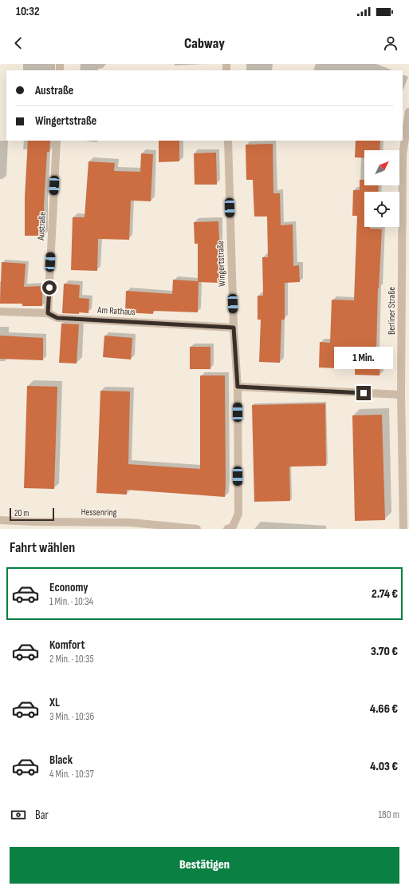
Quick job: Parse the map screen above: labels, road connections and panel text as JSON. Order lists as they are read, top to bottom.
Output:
{
  "streets": {
    "street": [
      "Austraße",
      "Wingertstraße",
      "Am Rathaus",
      "Berliner Straße",
      "Hessenring"
    ]
  },
  "crossings": [
    ["Austraße", "Am Rathaus"],
    ["Wingertstraße", "Am Rathaus"]
  ],
  "scale_bar": "20 m",
  "north": "top right",
  "page": {
    "status": "10:32",
    "header": "Cabway",
    "banner": ["Austraße", "Wingertstraße"],
    "bubble": "1 Min.",
    "scale": "20 m",
    "heading": "Fahrt wählen",
    "list": [
      {
        "name": "Economy",
        "note": "1 Min. · 10:34",
        "value": "2.74 €"
      },
      {
        "name": "Komfort",
        "note": "2 Min. · 10:35",
        "value": "3.70 €"
      },
      {
        "name": "XL",
        "note": "3 Min. · 10:36",
        "value": "4.66 €"
      },
      {
        "name": "Black",
        "note": "4 Min. · 10:37",
        "value": "4.03 €"
      }
    ],
    "pay": ["Bar", "180 m"],
    "buttons": "Bestätigen"
  }
}
